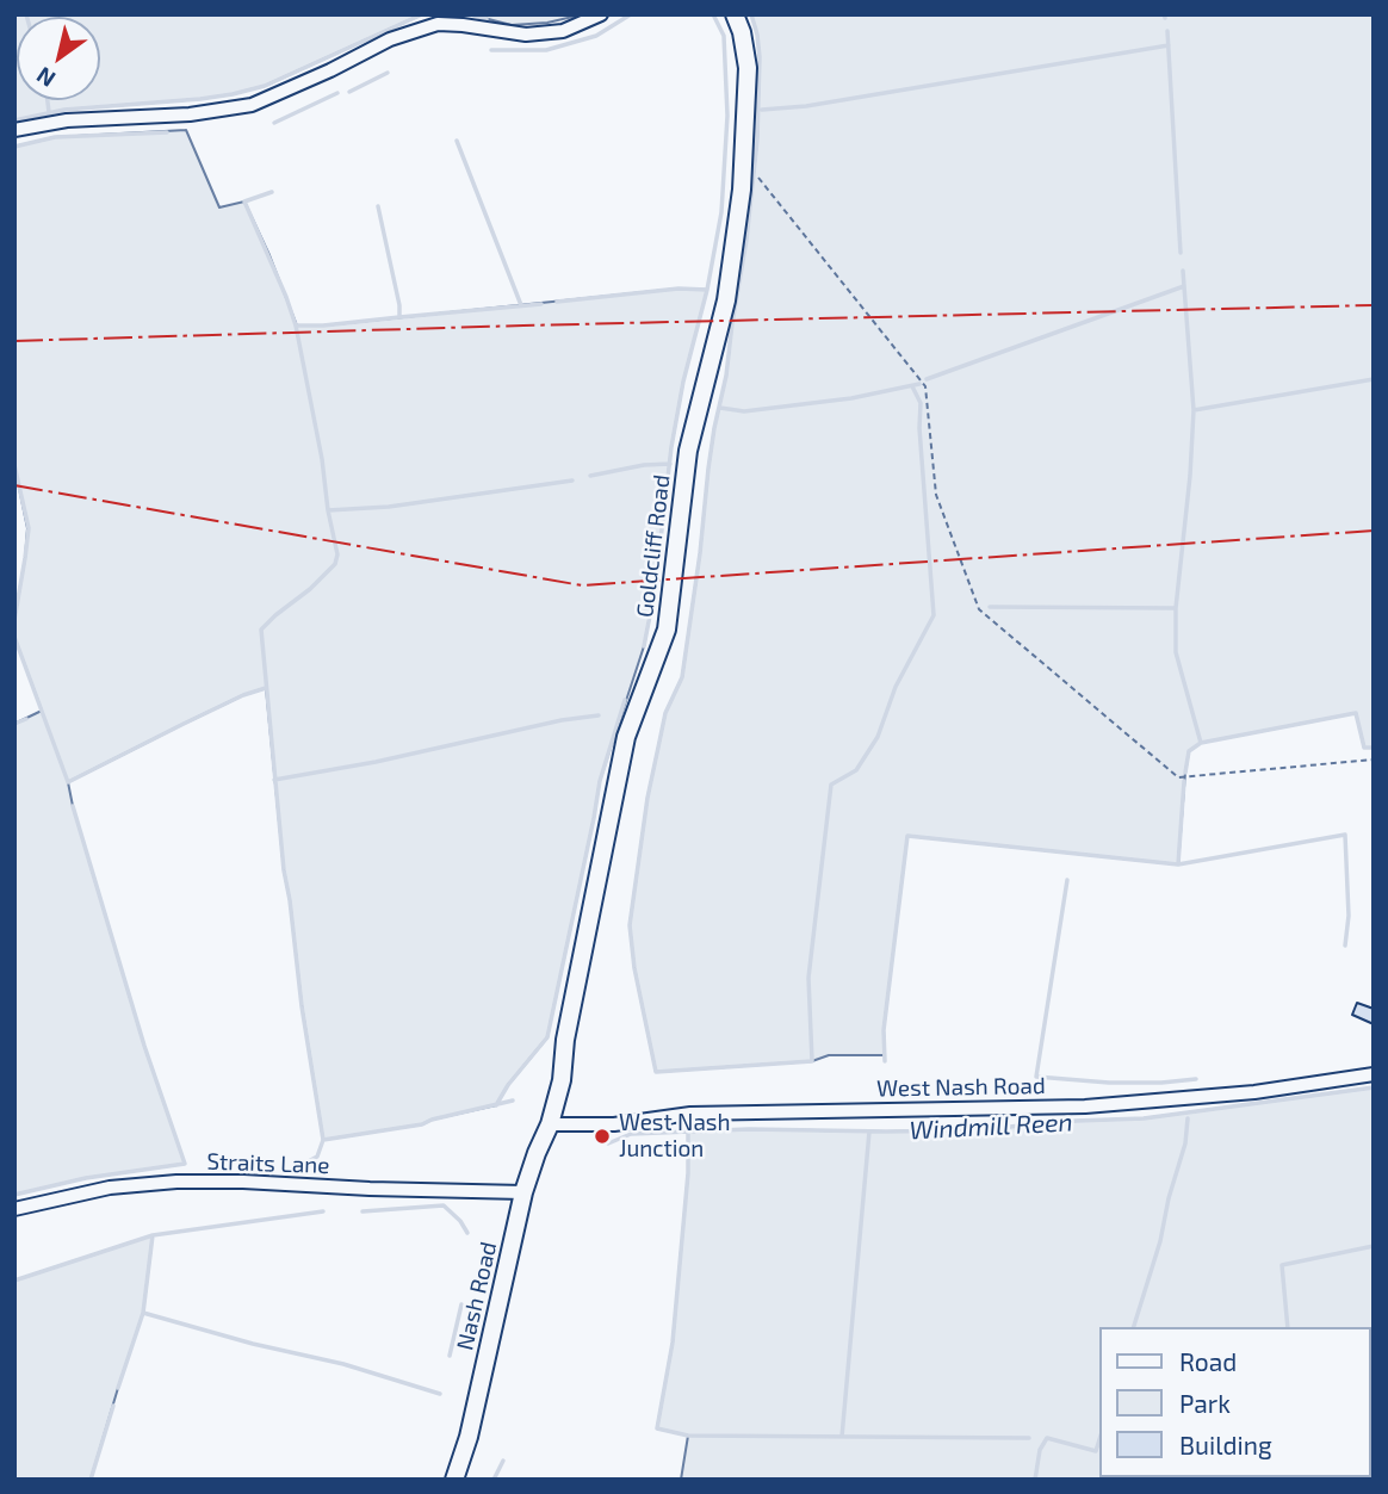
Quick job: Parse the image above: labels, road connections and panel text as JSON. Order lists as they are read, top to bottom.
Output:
{
  "streets": {
    "street": [
      "Goldcliff Road",
      "West Nash Road",
      "Straits Lane",
      "Nash Road"
    ]
  },
  "crossings": [
    ["Goldcliff Road", "West Nash Road"],
    ["Goldcliff Road", "Nash Road"],
    ["West Nash Road", "Nash Road"],
    ["Straits Lane", "Nash Road"]
  ],
  "water": ["Windmill Reen"],
  "places": ["West Nash Junction"],
  "legend": ["Road", "Park", "Building"],
  "north": "bottom left"
}
